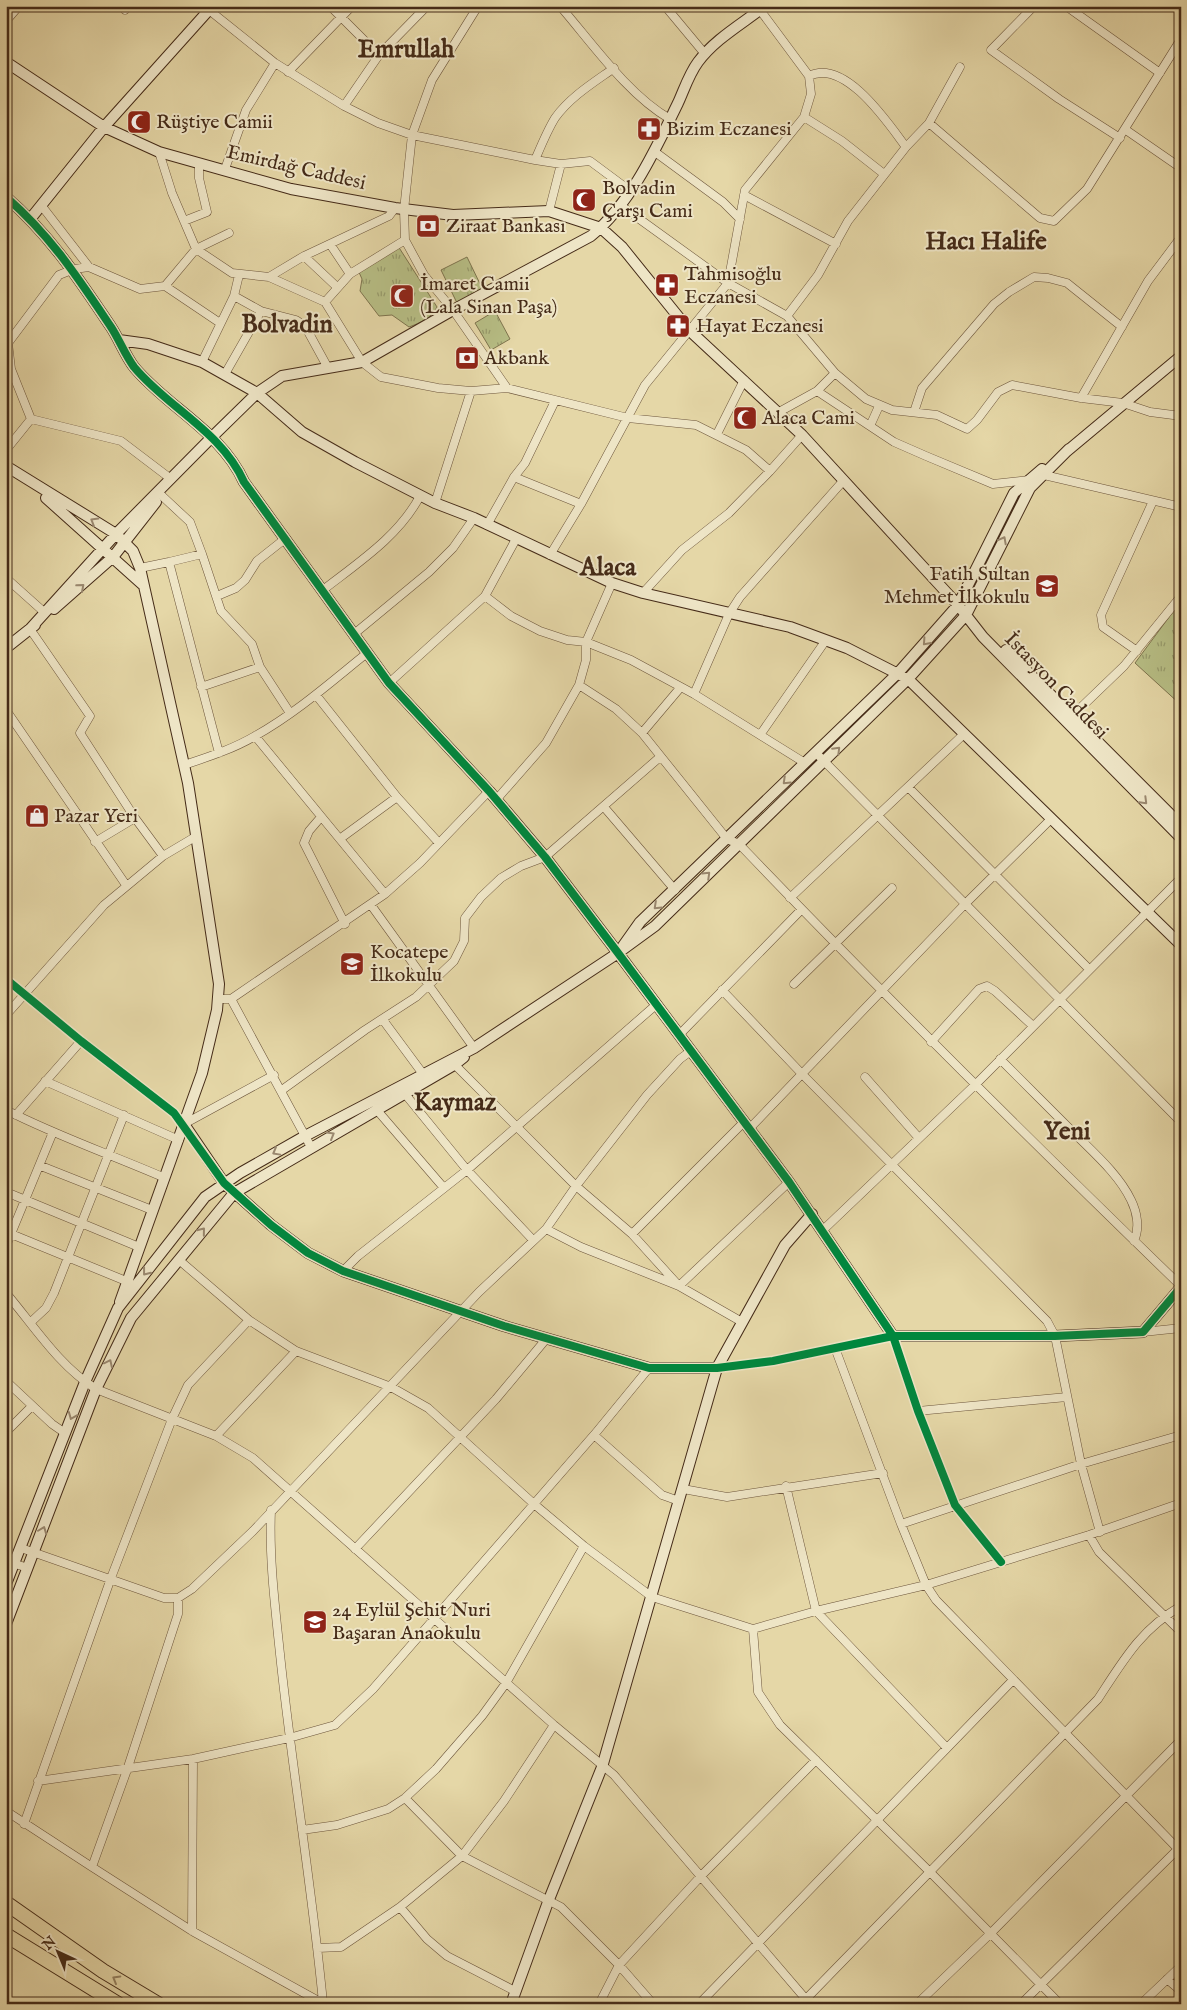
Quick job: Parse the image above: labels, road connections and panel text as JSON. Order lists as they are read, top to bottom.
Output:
{
  "streets": {
    "street": ["Emirdağ Caddesi", "İstasyon Caddesi"]
  },
  "crossings": [
    ["Emirdağ Caddesi", "İstasyon Caddesi"]
  ],
  "districts": [
    "Emrullah",
    "Hacı Halife",
    "Bolvadin",
    "Alaca",
    "Kaymaz",
    "Yeni"
  ],
  "places": {
    "mosque": [
      "Rüştiye Camii",
      "Bolvadin Çarşı Cami",
      "İmaret Camii (Lala Sinan Paşa)",
      "Alaca Cami"
    ],
    "pharmacy": ["Bizim Eczanesi", "Tahmisoğlu Eczanesi", "Hayat Eczanesi"],
    "bank": ["Ziraat Bankası", "Akbank"],
    "school or university": ["Fatih Sultan Mehmet İlkokulu", "Kocatepe İlkokulu", "24 Eylül Şehit Nuri Başaran Anaokulu"],
    "shop": ["Pazar Yeri"]
  },
  "north": "top left"
}
